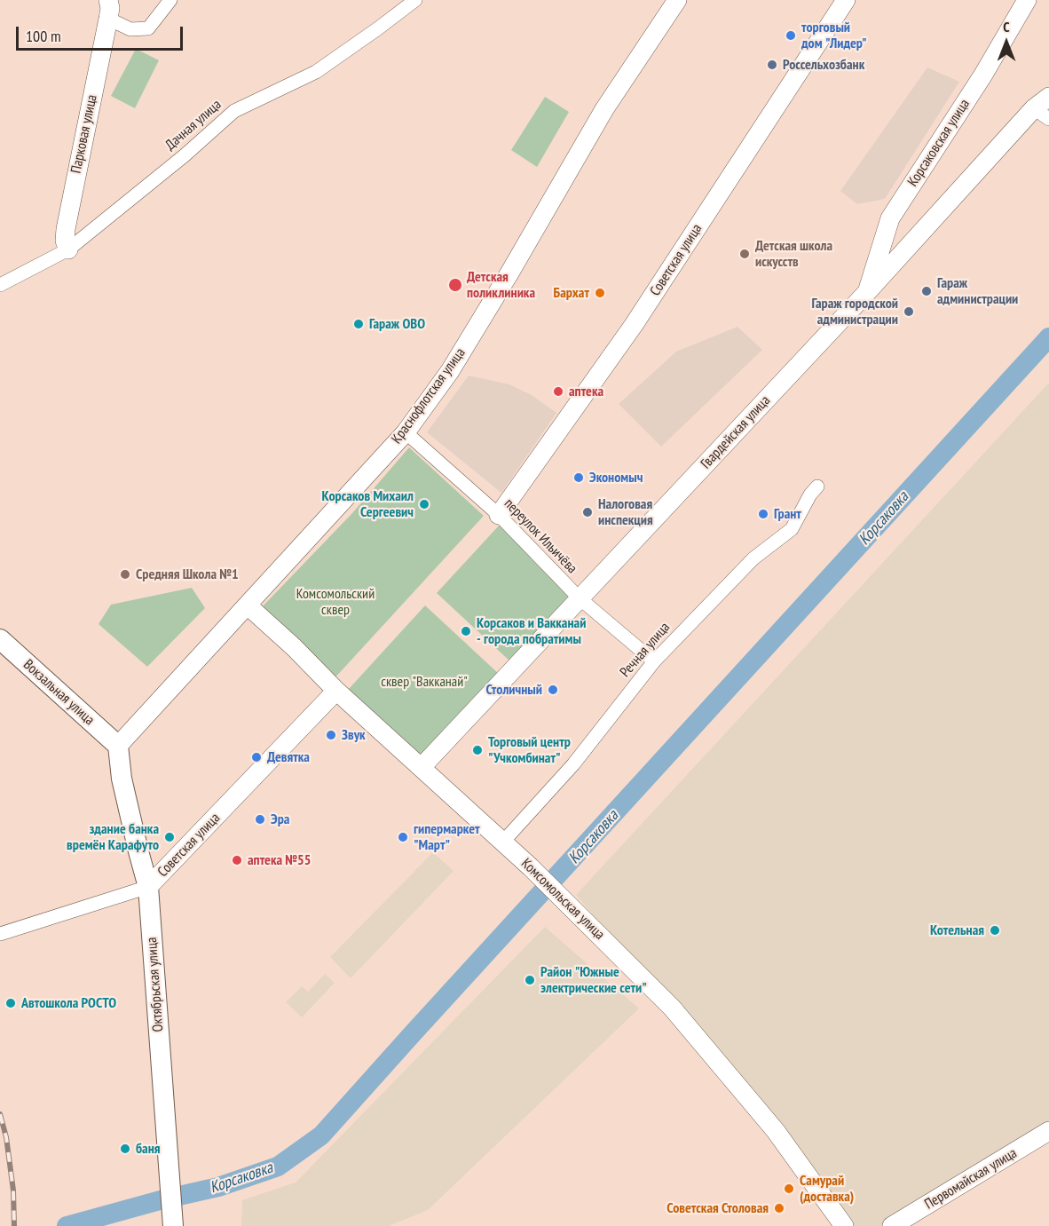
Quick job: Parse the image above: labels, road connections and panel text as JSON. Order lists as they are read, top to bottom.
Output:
{
  "streets": {
    "main road": [
      "Парковая улица",
      "Корсаковская улица",
      "Советская улица",
      "Краснофлотская улица",
      "Гвардейская улица",
      "Вокзальная улица",
      "Комсомольская улица",
      "Октябрьская улица",
      "Первомайская улица"
    ],
    "street": ["Дачная улица", "переулок Ильичёва", "Речная улица"]
  },
  "crossings": [
    ["Дачная улица", "Парковая улица"],
    ["Корсаковская улица", "Гвардейская улица"],
    ["Советская улица", "переулок Ильичёва"],
    ["Советская улица", "Комсомольская улица"],
    ["Советская улица", "Октябрьская улица"],
    ["Краснофлотская улица", "переулок Ильичёва"],
    ["Краснофлотская улица", "Вокзальная улица"],
    ["Краснофлотская улица", "Комсомольская улица"],
    ["Краснофлотская улица", "Октябрьская улица"],
    ["Гвардейская улица", "переулок Ильичёва"],
    ["Гвардейская улица", "Комсомольская улица"],
    ["переулок Ильичёва", "Речная улица"],
    ["Речная улица", "Комсомольская улица"],
    ["Вокзальная улица", "Октябрьская улица"]
  ],
  "water": ["Корсаковка"],
  "parks": ["Комсомольский сквер", "сквер \"Вакканай\""],
  "places": [
    "торговый дом \"Лидер\"",
    "Россельхозбанк",
    "Детская школа искусств",
    "Детская поликлиника",
    "Гараж администрации",
    "Бархат",
    "Гараж городской администрации",
    "Гараж ОВО",
    "аптека",
    "Экономыч",
    "Корсаков Михаил Сергеевич",
    "Налоговая инспекция",
    "Грант",
    "Средняя Школа №1",
    "Корсаков и Вакканай - города побратимы",
    "Столичный",
    "Звук",
    "Торговый центр \"Учкомбинат\"",
    "Девятка",
    "Эра",
    "здание банка времён Карафуто",
    "гипермаркет \"Март\"",
    "аптека №55",
    "Котельная",
    "Район \"Южные электрические сети\"",
    "Автошкола РОСТО",
    "баня",
    "Самурай (доставка)",
    "Советская Столовая"
  ],
  "scale_bar": "100 m",
  "north": "top"
}
